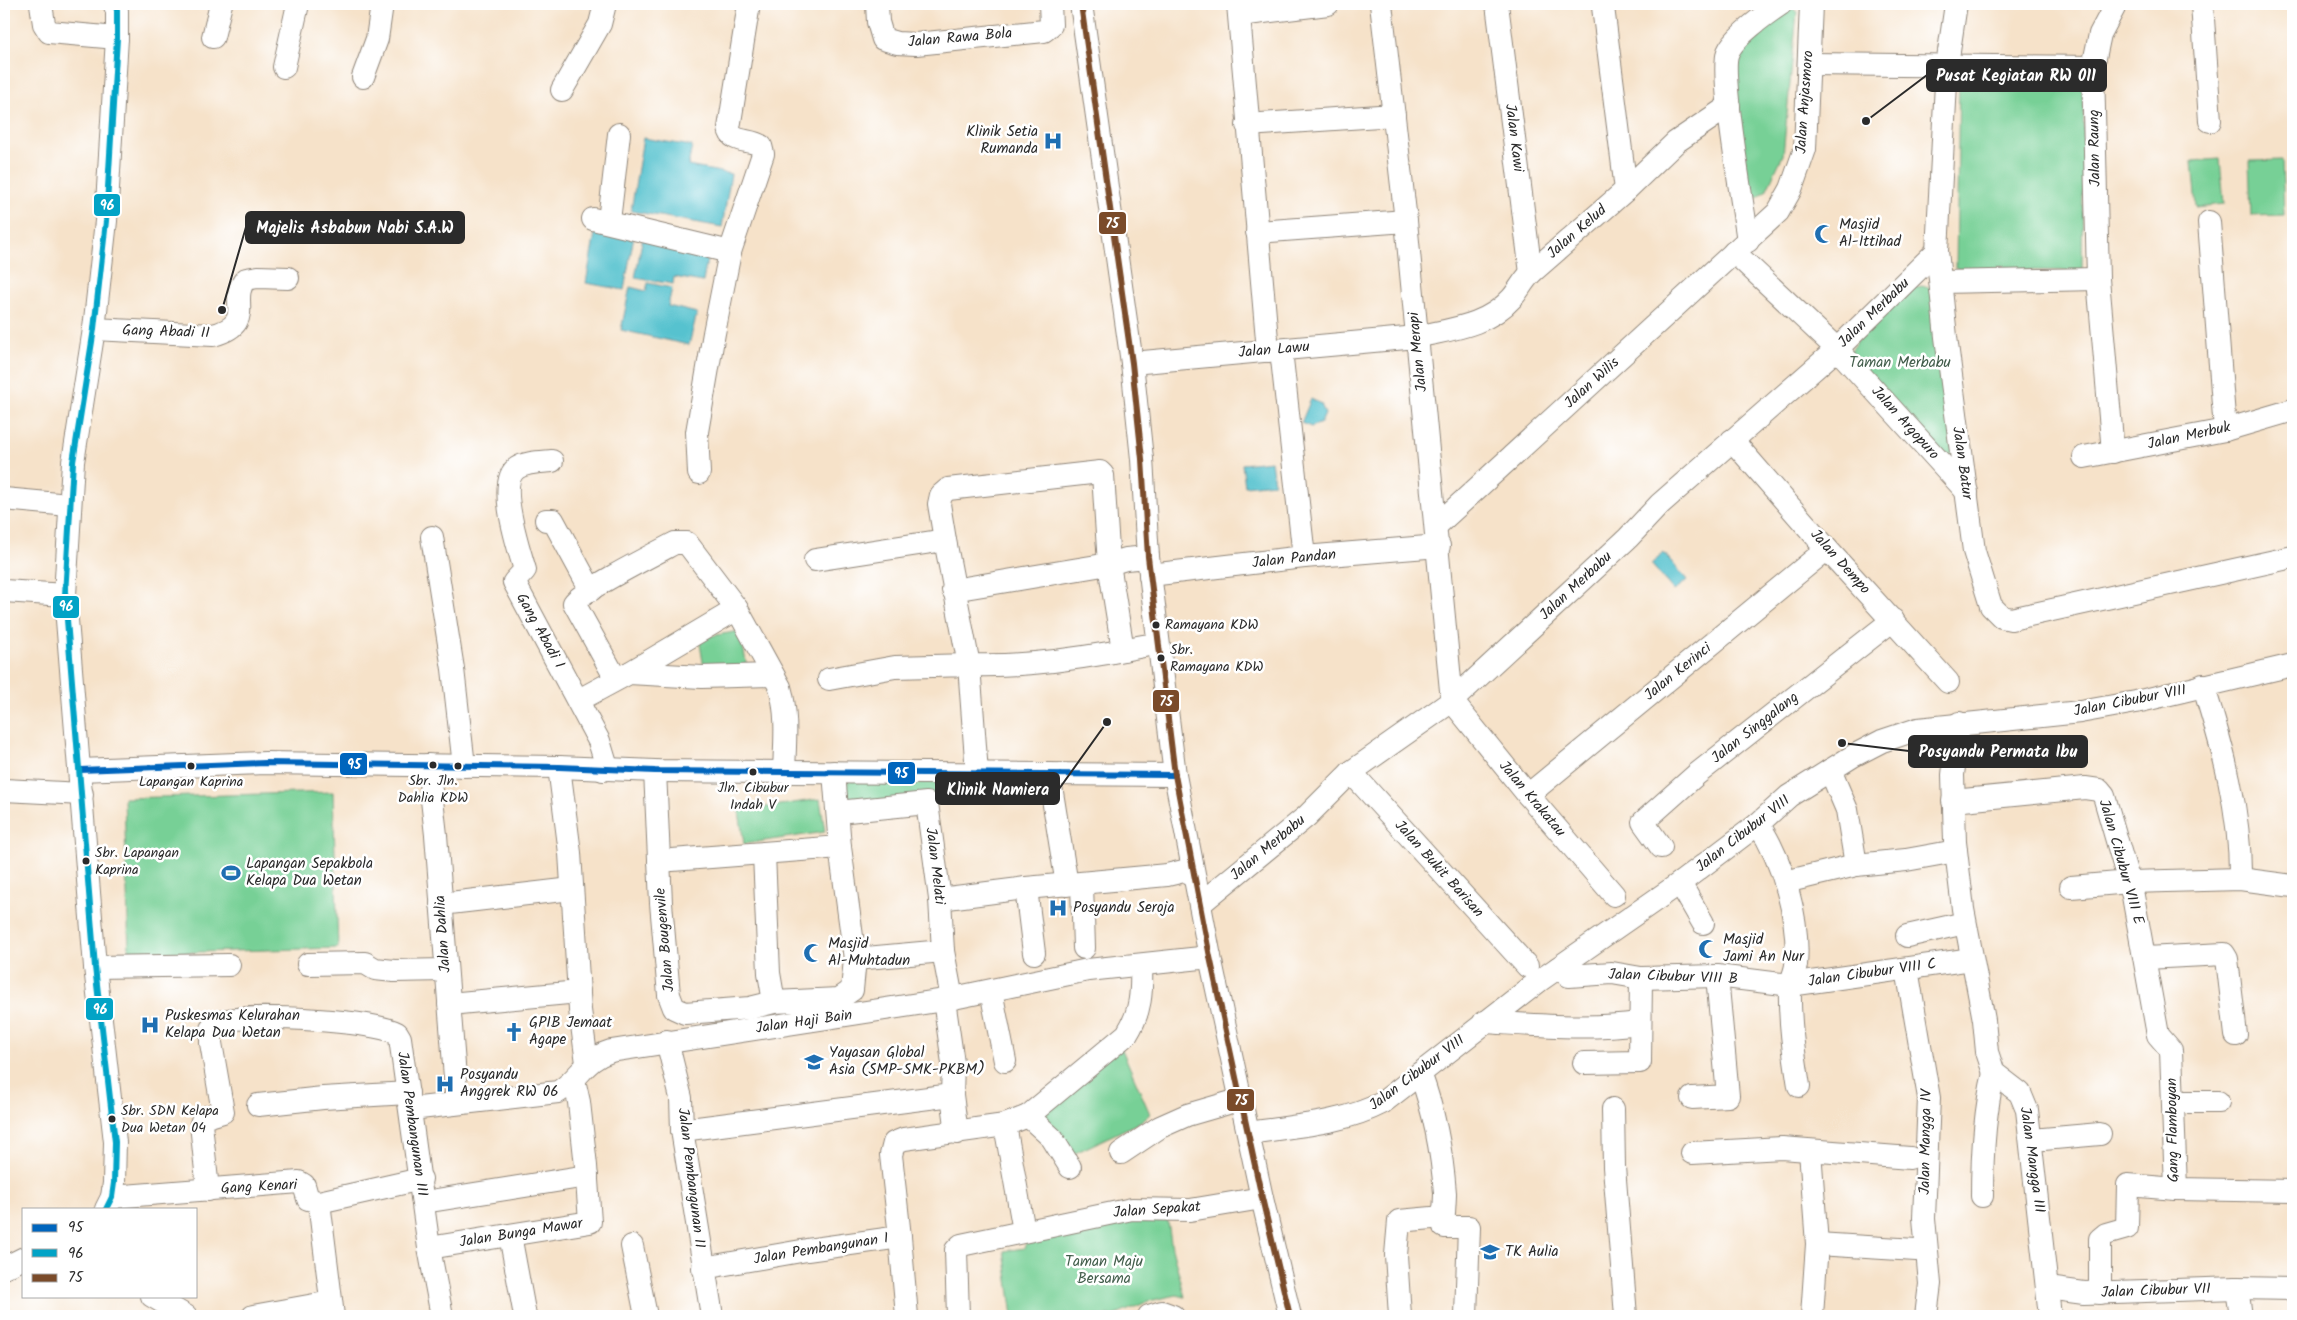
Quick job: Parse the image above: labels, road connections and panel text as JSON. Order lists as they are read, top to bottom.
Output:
{
  "streets": {
    "street": [
      "Jalan Rawa Bola",
      "Jalan Anjasmoro",
      "Jalan Kawi",
      "Jalan Raung",
      "Jalan Kelud",
      "Jalan Merbabu",
      "Gang Abadi II",
      "Jalan Lawu",
      "Jalan Merapi",
      "Jalan Wilis",
      "Jalan Argopuro",
      "Jalan Merbuk",
      "Jalan Batur",
      "Jalan Pandan",
      "Jalan Dempo",
      "Gang Abadi I",
      "Jalan Kerinci",
      "Jalan Cibubur VIII",
      "Jalan Singgalang",
      "Jalan Krakatau",
      "Jalan Cibubur VIII E",
      "Jalan Melati",
      "Jalan Bukit Barisan",
      "Jalan Dahlia",
      "Jalan Bougenvile",
      "Jalan Cibubur VIII C",
      "Jalan Cibubur VIII B",
      "Jalan Haji Bain",
      "Jalan Pembangunan III",
      "Gang Flamboyan",
      "Jalan Mangga IV",
      "Jalan Mangga III",
      "Jalan Pembangunan II",
      "Gang Kenari",
      "Jalan Sepakat",
      "Jalan Bunga Mawar",
      "Jalan Pembangunan I",
      "Jalan Cibubur VII"
    ]
  },
  "crossings": [
    ["Jalan Anjasmoro", "Jalan Wilis"],
    ["Jalan Anjasmoro", "Jalan Argopuro"],
    ["Jalan Kawi", "Jalan Kelud"],
    ["Jalan Raung", "Jalan Merbuk"],
    ["Jalan Kelud", "Jalan Lawu"],
    ["Jalan Kelud", "Jalan Merapi"],
    ["Jalan Merbabu", "Jalan Merapi"],
    ["Jalan Merbabu", "Jalan Argopuro"],
    ["Jalan Merbabu", "Jalan Batur"],
    ["Jalan Merbabu", "Jalan Dempo"],
    ["Jalan Merbabu", "Jalan Krakatau"],
    ["Jalan Merbabu", "Jalan Bukit Barisan"],
    ["Jalan Lawu", "Jalan Merapi"],
    ["Jalan Merapi", "Jalan Wilis"],
    ["Jalan Merapi", "Jalan Pandan"],
    ["Jalan Merapi", "Jalan Krakatau"],
    ["Jalan Wilis", "Jalan Argopuro"],
    ["Jalan Wilis", "Jalan Pandan"],
    ["Jalan Argopuro", "Jalan Batur"],
    ["Jalan Dempo", "Jalan Kerinci"],
    ["Jalan Dempo", "Jalan Singgalang"],
    ["Jalan Kerinci", "Jalan Krakatau"],
    ["Jalan Cibubur VIII", "Jalan Cibubur VIII C"],
    ["Jalan Cibubur VIII", "Jalan Cibubur VIII B"],
    ["Jalan Cibubur VIII E", "Gang Flamboyan"],
    ["Jalan Melati", "Jalan Haji Bain"],
    ["Jalan Dahlia", "Jalan Haji Bain"],
    ["Jalan Cibubur VIII C", "Jalan Cibubur VIII B"],
    ["Jalan Cibubur VIII C", "Jalan Mangga IV"],
    ["Jalan Haji Bain", "Jalan Pembangunan III"],
    ["Jalan Haji Bain", "Jalan Pembangunan II"],
    ["Jalan Haji Bain", "Jalan Bunga Mawar"],
    ["Jalan Haji Bain", "Jalan Pembangunan I"],
    ["Jalan Pembangunan III", "Gang Kenari"],
    ["Jalan Pembangunan III", "Jalan Bunga Mawar"],
    ["Gang Flamboyan", "Jalan Cibubur VII"],
    ["Jalan Mangga III", "Jalan Cibubur VII"],
    ["Jalan Pembangunan II", "Jalan Pembangunan I"]
  ],
  "parks": ["Taman Merbabu", "Taman Maju Bersama"],
  "places": {
    "other": [
      "Pusat Kegiatan RW 011",
      "Majelis Asbabun Nabi S.A.W",
      "Ramayana KDW",
      "Sbr. Ramayana KDW",
      "Klinik Namiera",
      "Posyandu Permata Ibu",
      "Sbr. Jln. Dahlia KDW",
      "Lapangan Kaprina",
      "Jln. Cibubur Indah V",
      "Sbr. Lapangan Kaprina",
      "Sbr. SDN Kelapa Dua Wetan 04"
    ],
    "hospital": [
      "Klinik Setia Rumanda",
      "Posyandu Seroja",
      "Puskesmas Kelurahan Kelapa Dua Wetan",
      "Posyandu Anggrek RW 06"
    ],
    "mosque": ["Masjid Al-Ittihad", "Masjid Jami An Nur", "Masjid Al-Muhtadun"],
    "sports": ["Lapangan Sepakbola Kelapa Dua Wetan"],
    "church": ["GPIB Jemaat Agape"],
    "school or university": ["Yayasan Global Asia (SMP-SMK-PKBM)", "TK Aulia"]
  },
  "lines": ["transit line 96", "transit line 75", "transit line 95"],
  "legend": ["95", "96", "75"]
}
